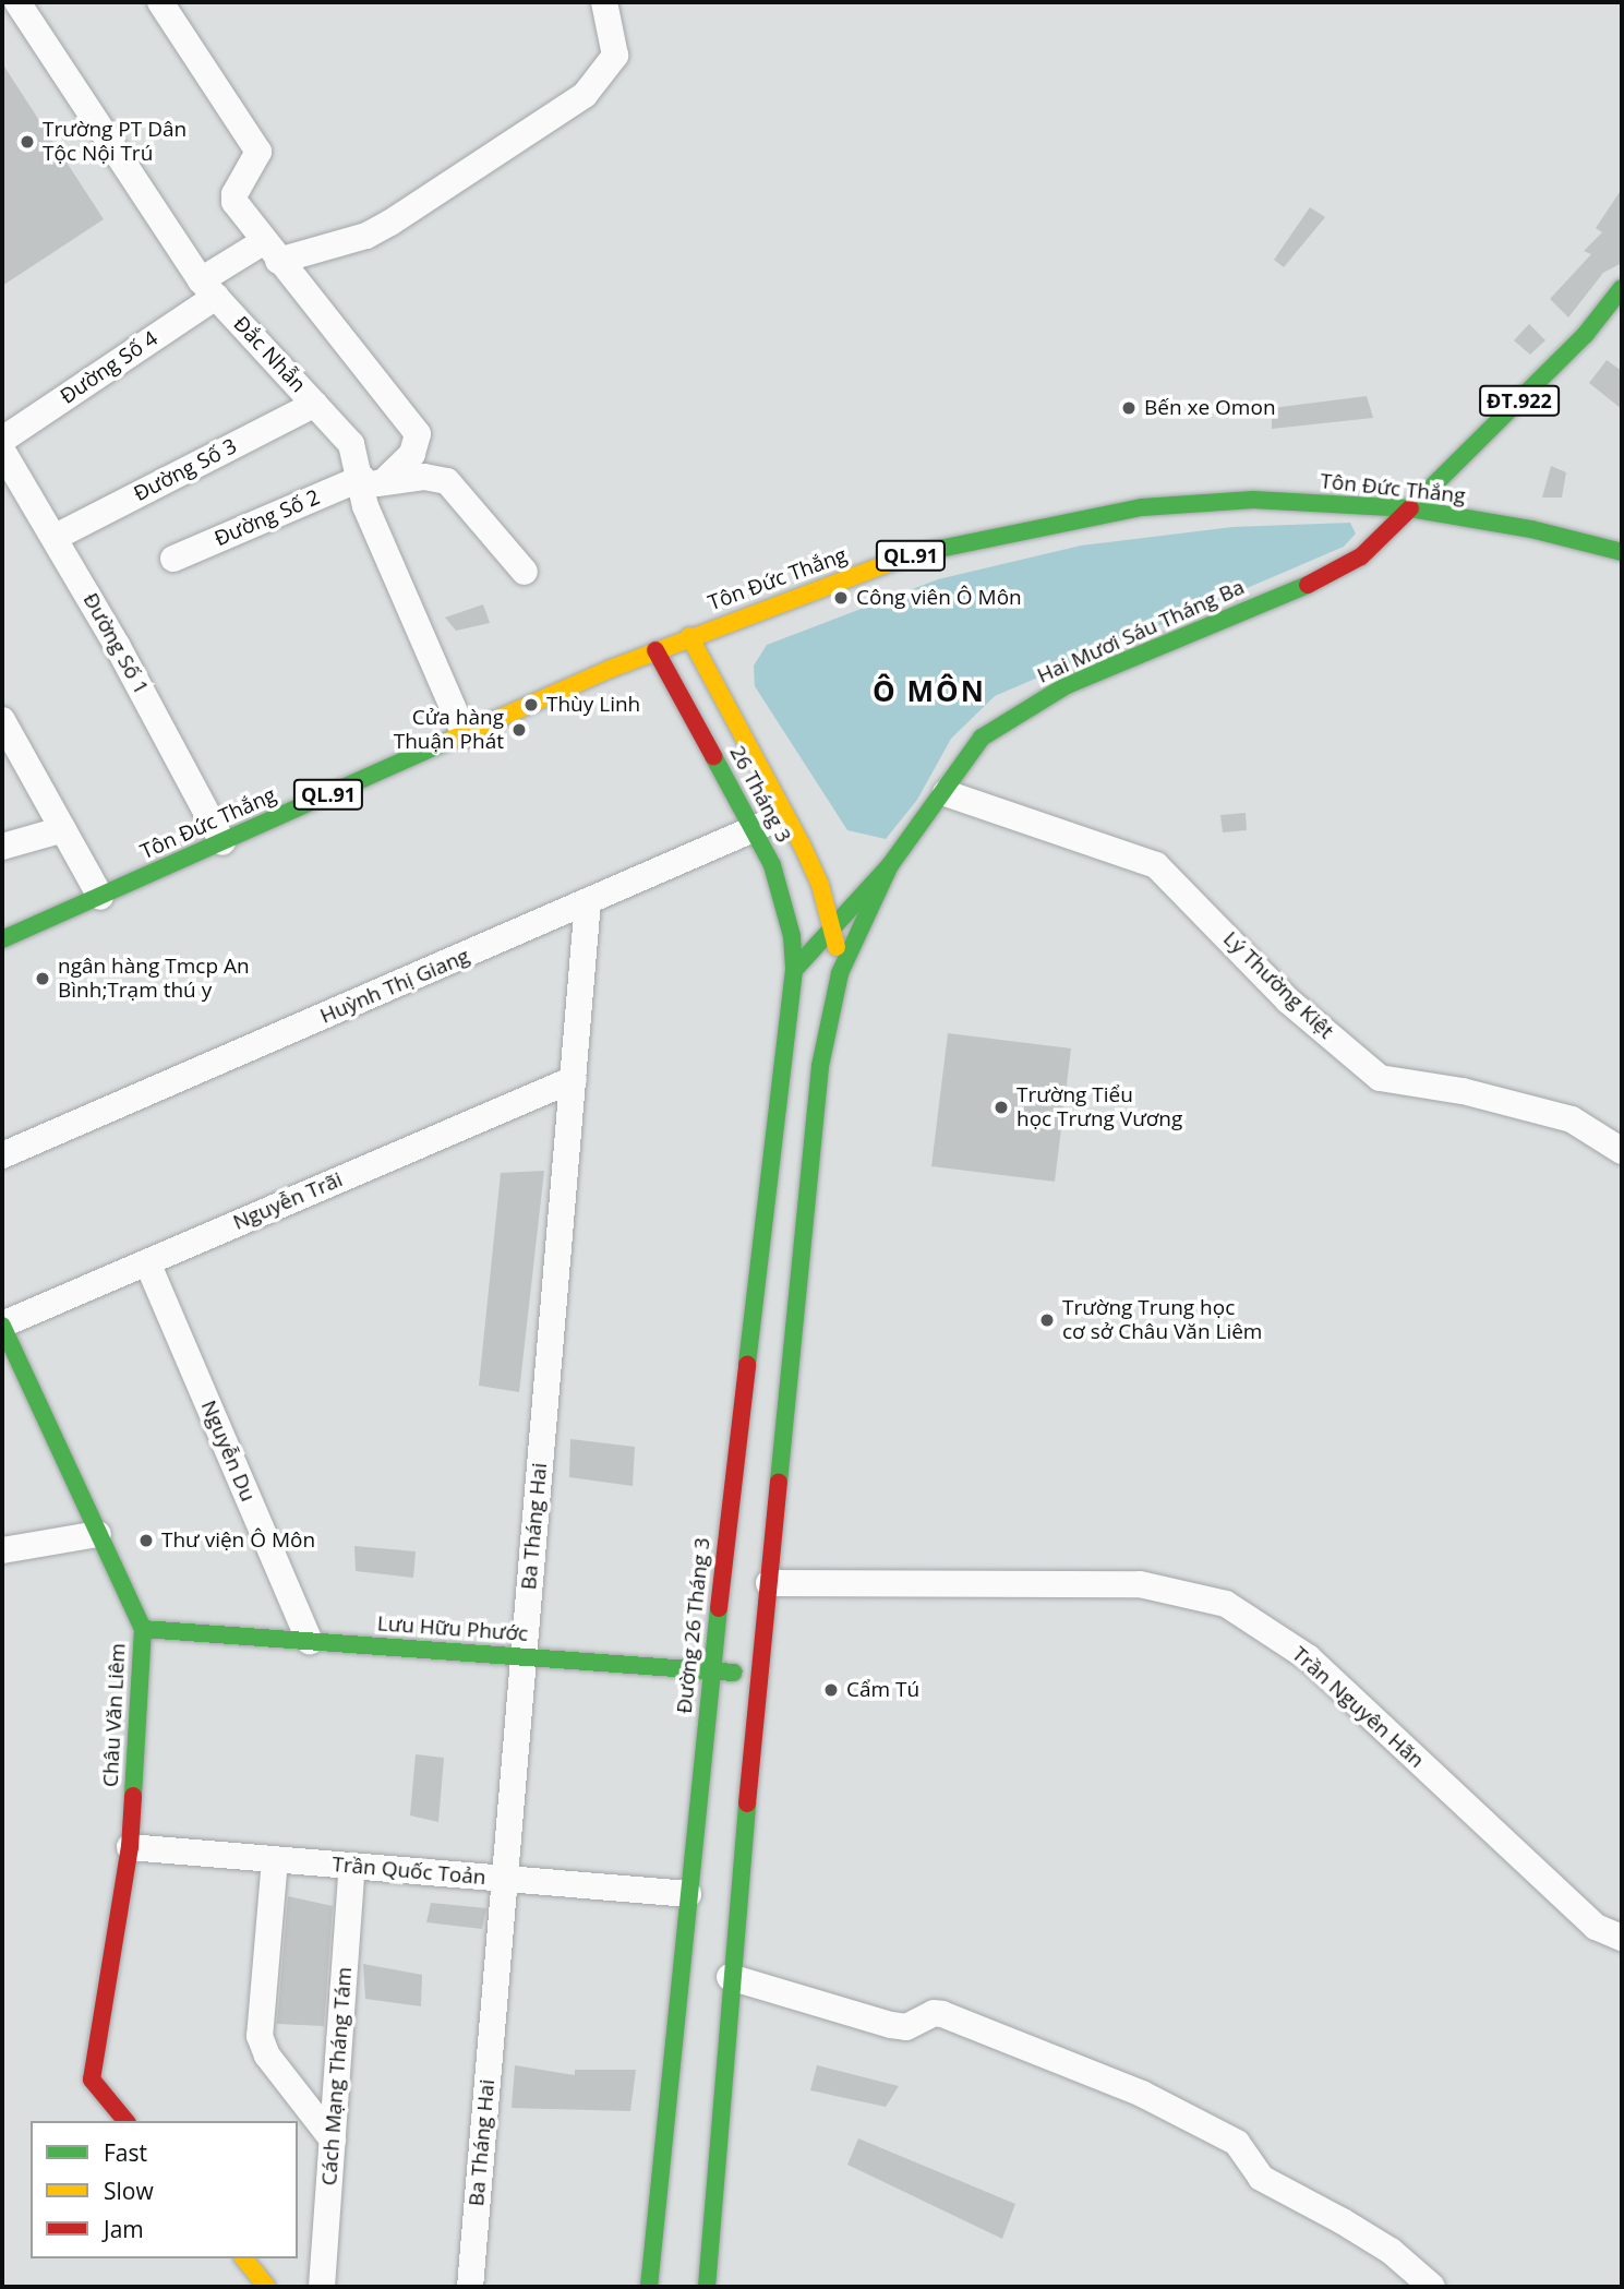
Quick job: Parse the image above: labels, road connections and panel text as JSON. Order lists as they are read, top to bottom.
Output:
{
  "streets": {
    "main road": [
      "ĐT.922",
      "Tôn Đức Thắng",
      "QL.91",
      "Hai Mươi Sáu Tháng Ba",
      "26 Tháng 3",
      "Đường 26 Tháng 3",
      "Lưu Hữu Phước",
      "Châu Văn Liêm"
    ],
    "street": [
      "Đắc Nhẫn",
      "Đường Số 4",
      "Đường Số 3",
      "Đường Số 2",
      "Đường Số 1",
      "Lý Thường Kiệt",
      "Huỳnh Thị Giang",
      "Nguyễn Trãi",
      "Nguyễn Du",
      "Ba Tháng Hai",
      "Trần Nguyên Hãn",
      "Trần Quốc Toản",
      "Cách Mạng Tháng Tám"
    ]
  },
  "crossings": [
    ["Đắc Nhẫn", "Đường Số 4"],
    ["Đắc Nhẫn", "Đường Số 3"],
    ["Đắc Nhẫn", "Tôn Đức Thắng"],
    ["Đắc Nhẫn", "Đường Số 2"],
    ["ĐT.922", "Tôn Đức Thắng"],
    ["ĐT.922", "Hai Mươi Sáu Tháng Ba"],
    ["Đường Số 3", "Đường Số 1"],
    ["Tôn Đức Thắng", "Hai Mươi Sáu Tháng Ba"],
    ["Tôn Đức Thắng", "Đường Số 1"],
    ["Tôn Đức Thắng", "26 Tháng 3"],
    ["Hai Mươi Sáu Tháng Ba", "26 Tháng 3"],
    ["Hai Mươi Sáu Tháng Ba", "Lý Thường Kiệt"],
    ["Hai Mươi Sáu Tháng Ba", "Đường 26 Tháng 3"],
    ["26 Tháng 3", "Huỳnh Thị Giang"],
    ["26 Tháng 3", "Đường 26 Tháng 3"],
    ["Huỳnh Thị Giang", "Ba Tháng Hai"],
    ["Nguyễn Trãi", "Nguyễn Du"],
    ["Nguyễn Trãi", "Ba Tháng Hai"],
    ["Nguyễn Trãi", "Châu Văn Liêm"],
    ["Nguyễn Du", "Lưu Hữu Phước"],
    ["Ba Tháng Hai", "Lưu Hữu Phước"],
    ["Ba Tháng Hai", "Trần Quốc Toản"],
    ["Đường 26 Tháng 3", "Lưu Hữu Phước"],
    ["Đường 26 Tháng 3", "Trần Quốc Toản"],
    ["Lưu Hữu Phước", "Châu Văn Liêm"],
    ["Châu Văn Liêm", "Trần Quốc Toản"],
    ["Trần Quốc Toản", "Cách Mạng Tháng Tám"]
  ],
  "districts": ["Ô MÔN"],
  "places": [
    "Trường PT Dân Tộc Nội Trú",
    "Bến xe Omon",
    "Công viên Ô Môn",
    "Thùy Linh",
    "Cửa hàng Thuận Phát",
    "ngân hàng Tmcp An Bình;Trạm thú y",
    "Trường Tiểu học Trưng Vương",
    "Trường Trung học cơ sở Châu Văn Liêm",
    "Thư viện Ô Môn",
    "Cẩm Tú"
  ],
  "legend": ["Fast", "Slow", "Jam"]
}
